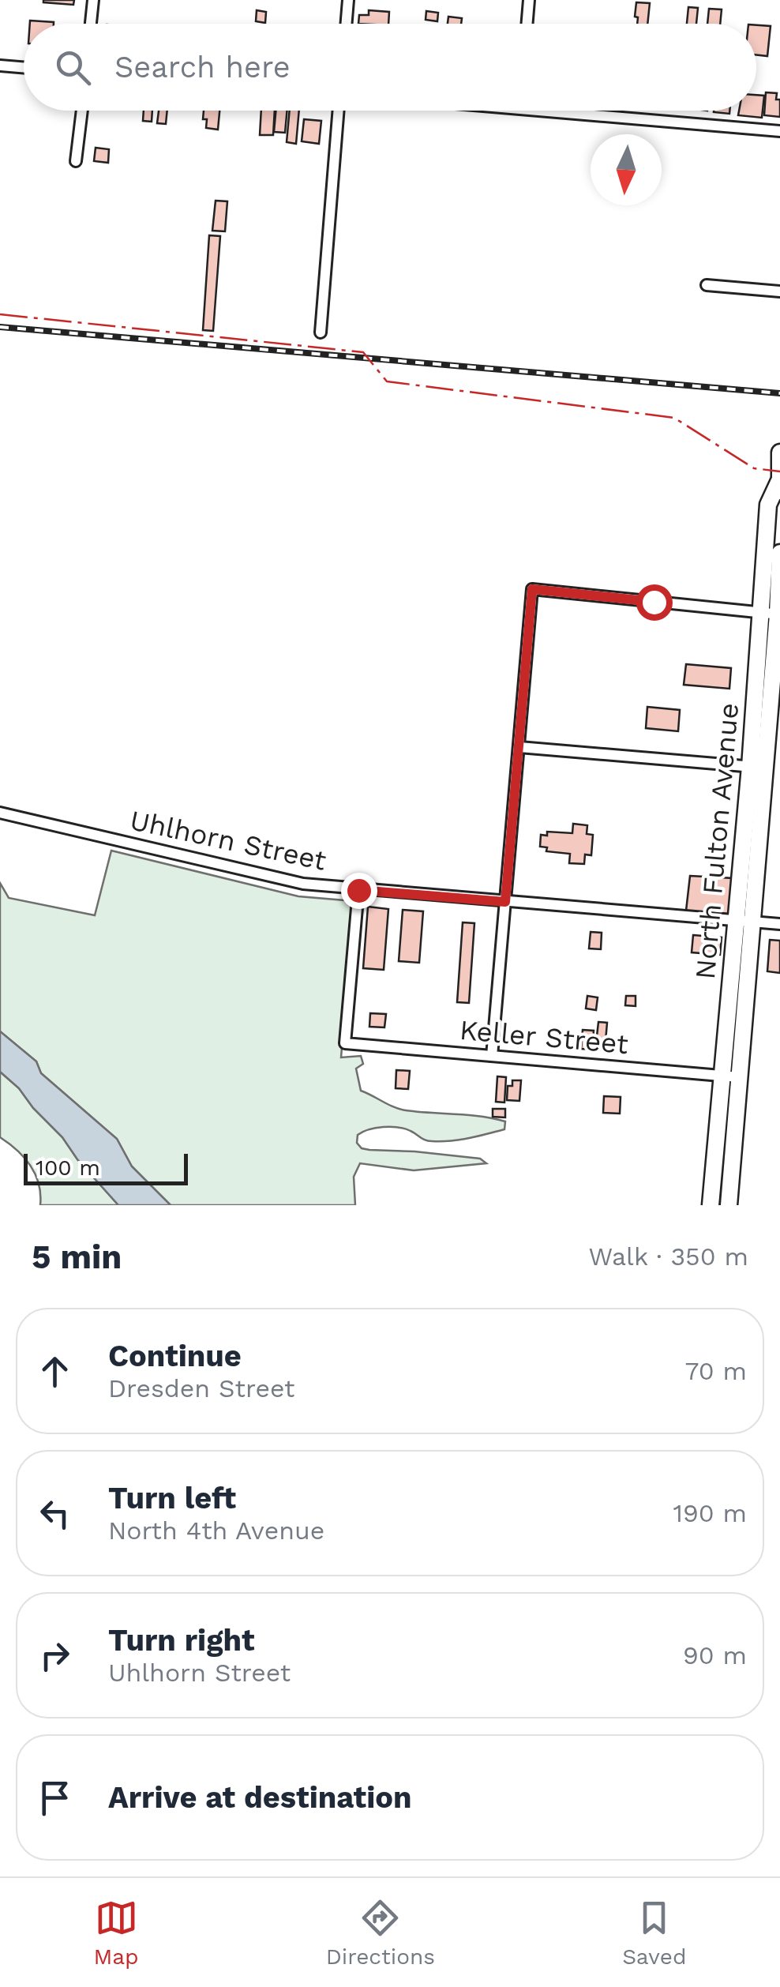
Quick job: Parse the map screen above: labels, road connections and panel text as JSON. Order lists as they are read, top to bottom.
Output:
{
  "streets": {
    "main road": ["North Fulton Avenue"],
    "street": ["Uhlhorn Street", "Keller Street"]
  },
  "crossings": [
    ["Uhlhorn Street", "North Fulton Avenue"],
    ["Uhlhorn Street", "Keller Street"],
    ["North Fulton Avenue", "Keller Street"]
  ],
  "scale_bar": "100 m",
  "north": "bottom",
  "page": {
    "search": "Search here",
    "scale": "100 m",
    "heading": ["5 min", "Walk · 350 m"],
    "list": [
      ["Continue", "Dresden Street", "70 m"],
      ["Turn left", "North 4th Avenue", "190 m"],
      ["Turn right", "Uhlhorn Street", "90 m"],
      "Arrive at destination"
    ],
    "nav": ["Map", "Directions", "Saved"]
  }
}
